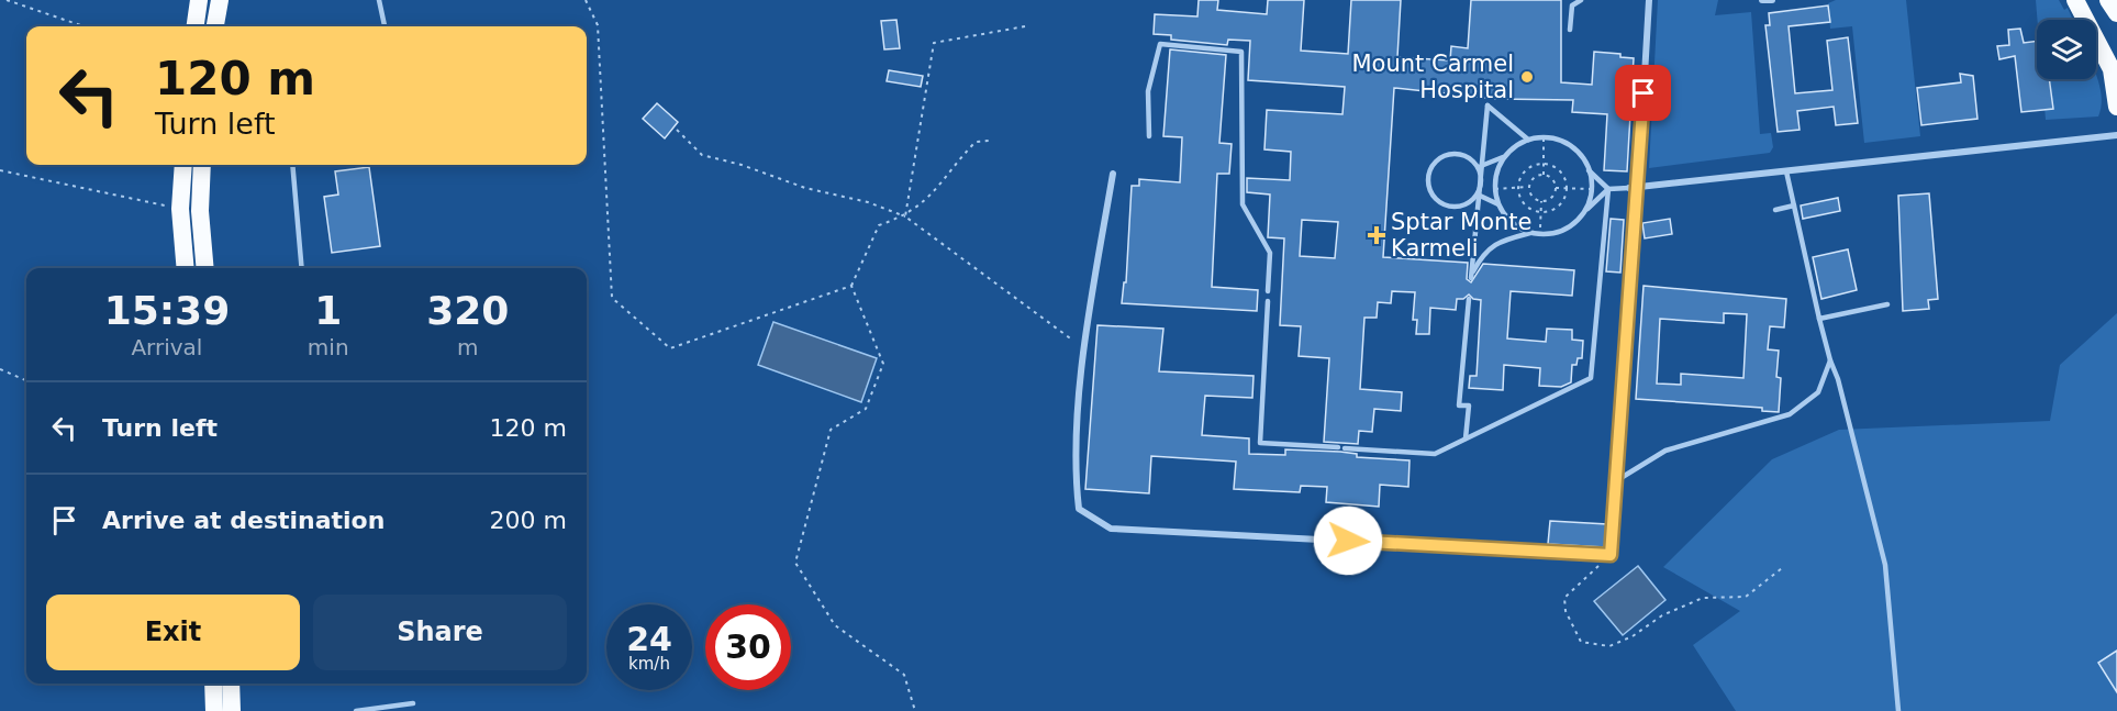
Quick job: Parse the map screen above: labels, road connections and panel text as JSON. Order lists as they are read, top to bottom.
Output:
{
  "places": {
    "other": ["Mount Carmel Hospital"],
    "health": ["Sptar Monte Karmeli"]
  },
  "page": {
    "turn": ["120 m", "Turn left"],
    "eta": [
      "15:39",
      "Arrival",
      "1",
      "min",
      "320",
      "m"
    ],
    "list": [
      {
        "name": "Turn left",
        "value": "120 m"
      },
      {
        "name": "Arrive at destination",
        "value": "200 m"
      }
    ],
    "buttons": ["Exit", "Share"],
    "speed": "24 km/h",
    "limit": "30"
  }
}
